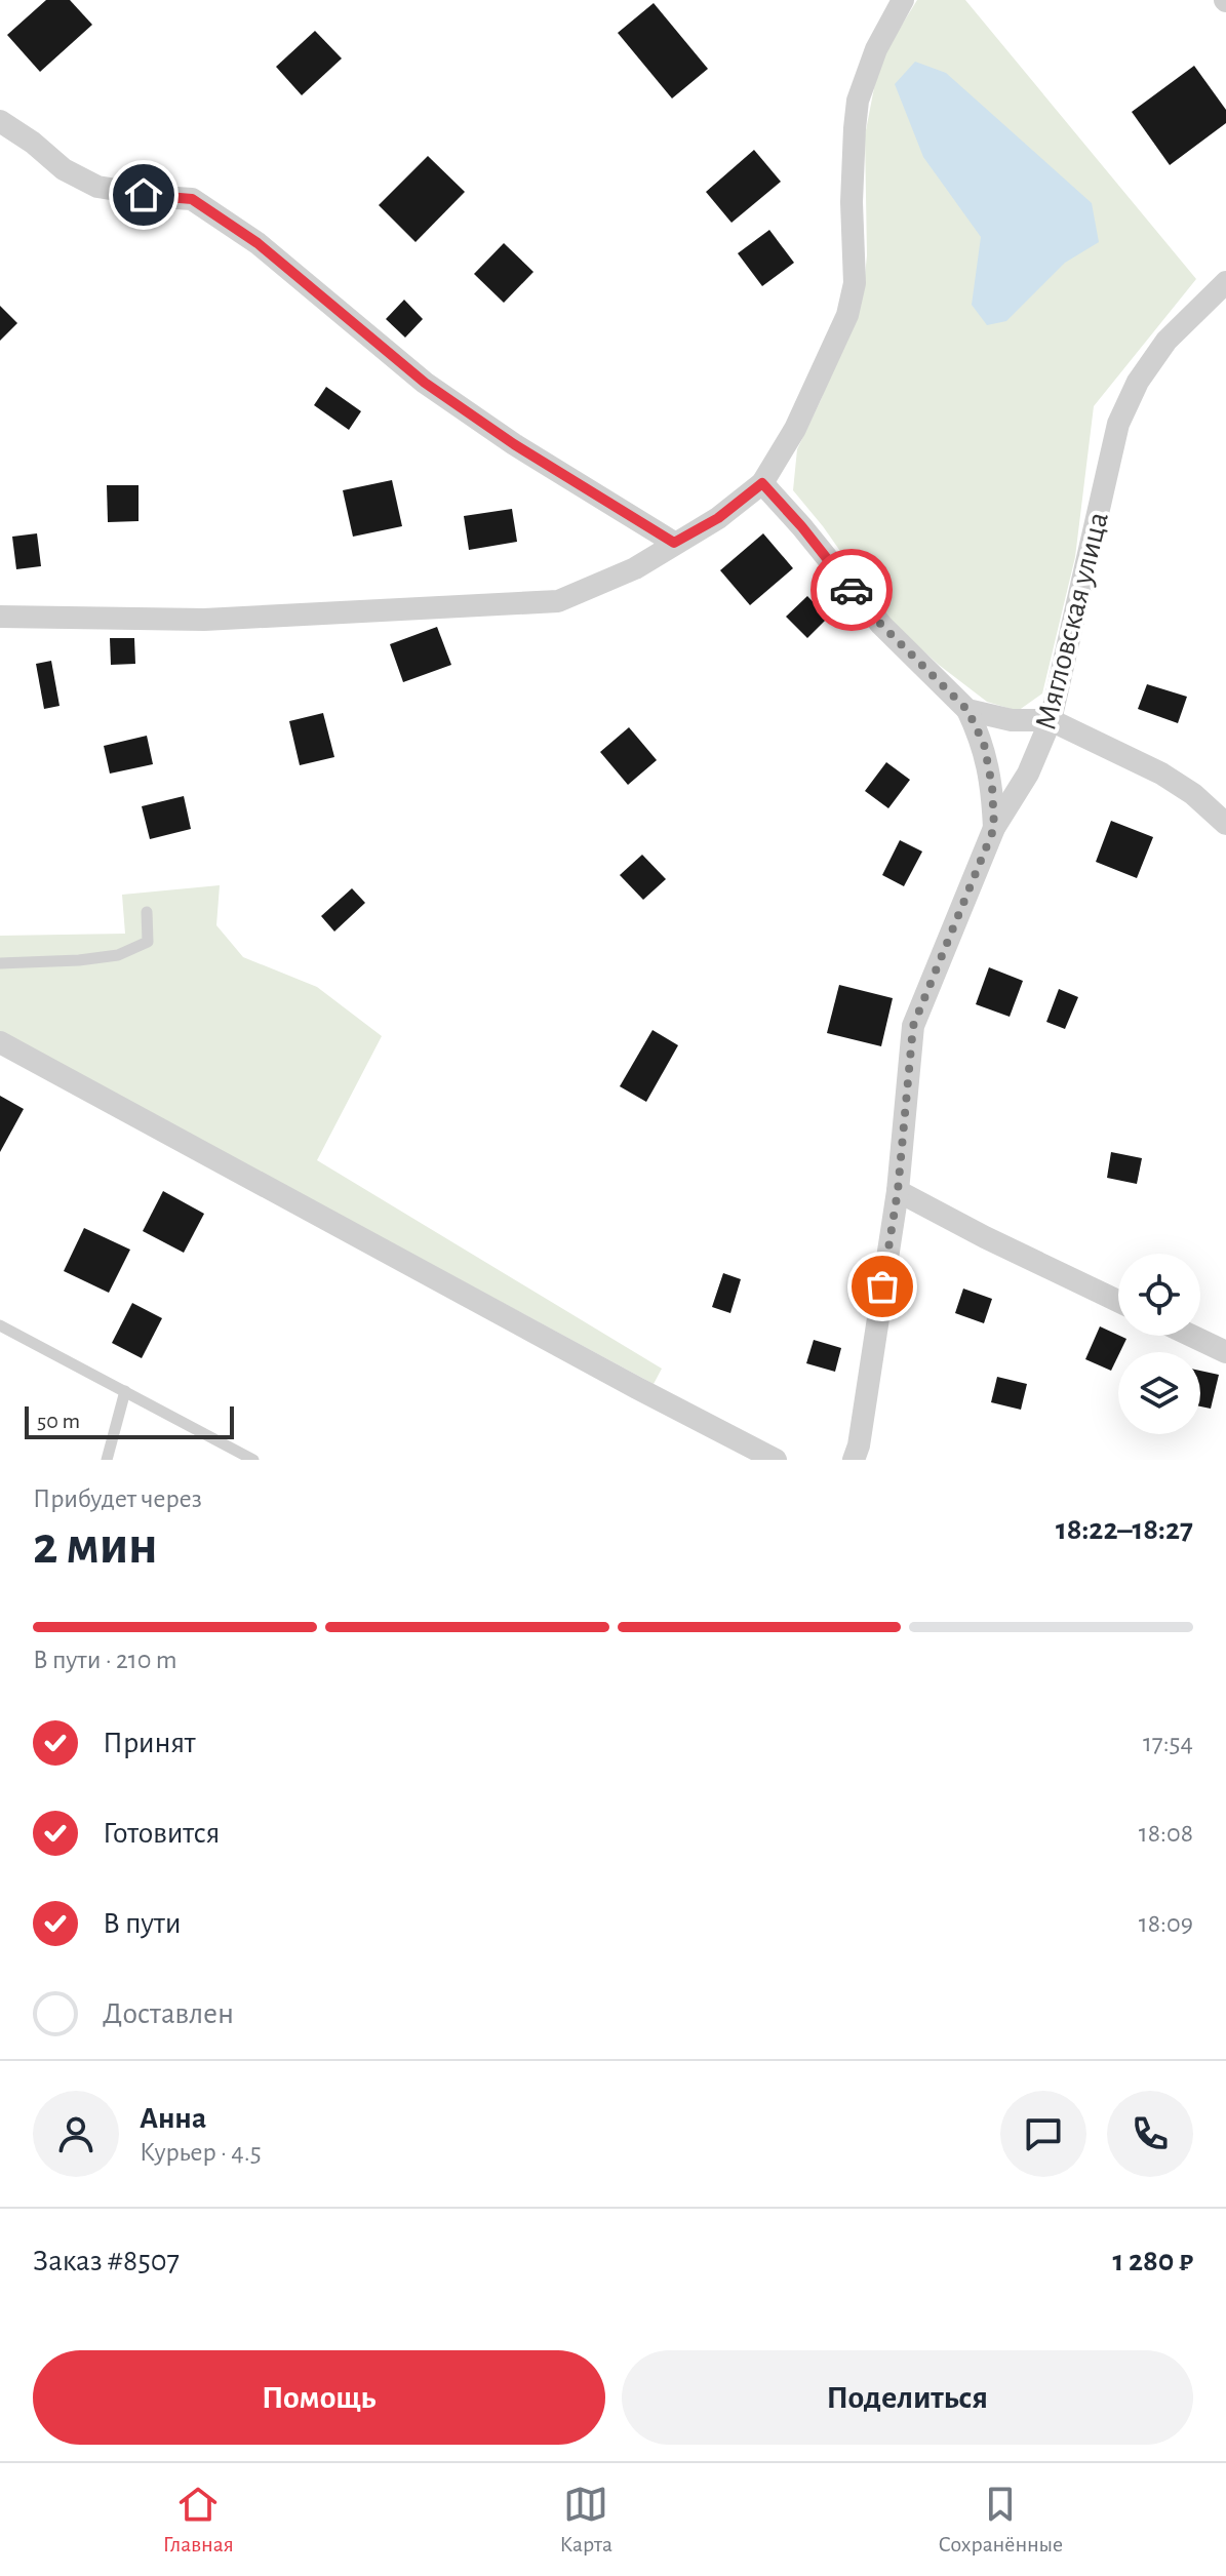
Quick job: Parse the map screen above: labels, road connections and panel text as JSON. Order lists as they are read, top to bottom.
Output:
{
  "streets": {
    "street": ["Мягловская улица"]
  },
  "scale_bar": "50 m",
  "page": {
    "scale": "50 m",
    "heading": ["2 мин", "Прибудет через", "18:22–18:27"],
    "panel": [
      "Анна",
      "Курьер · 4.5",
      "Заказ #8507",
      "1 280 ₽"
    ],
    "bar": "В пути · 210 m",
    "list": [
      ["Принят", "17:54"],
      ["Готовится", "18:08"],
      ["В пути", "18:09"],
      "Доставлен"
    ],
    "buttons": ["Помощь", "Поделиться"],
    "tabs": ["Главная", "Карта", "Сохранённые"]
  }
}
